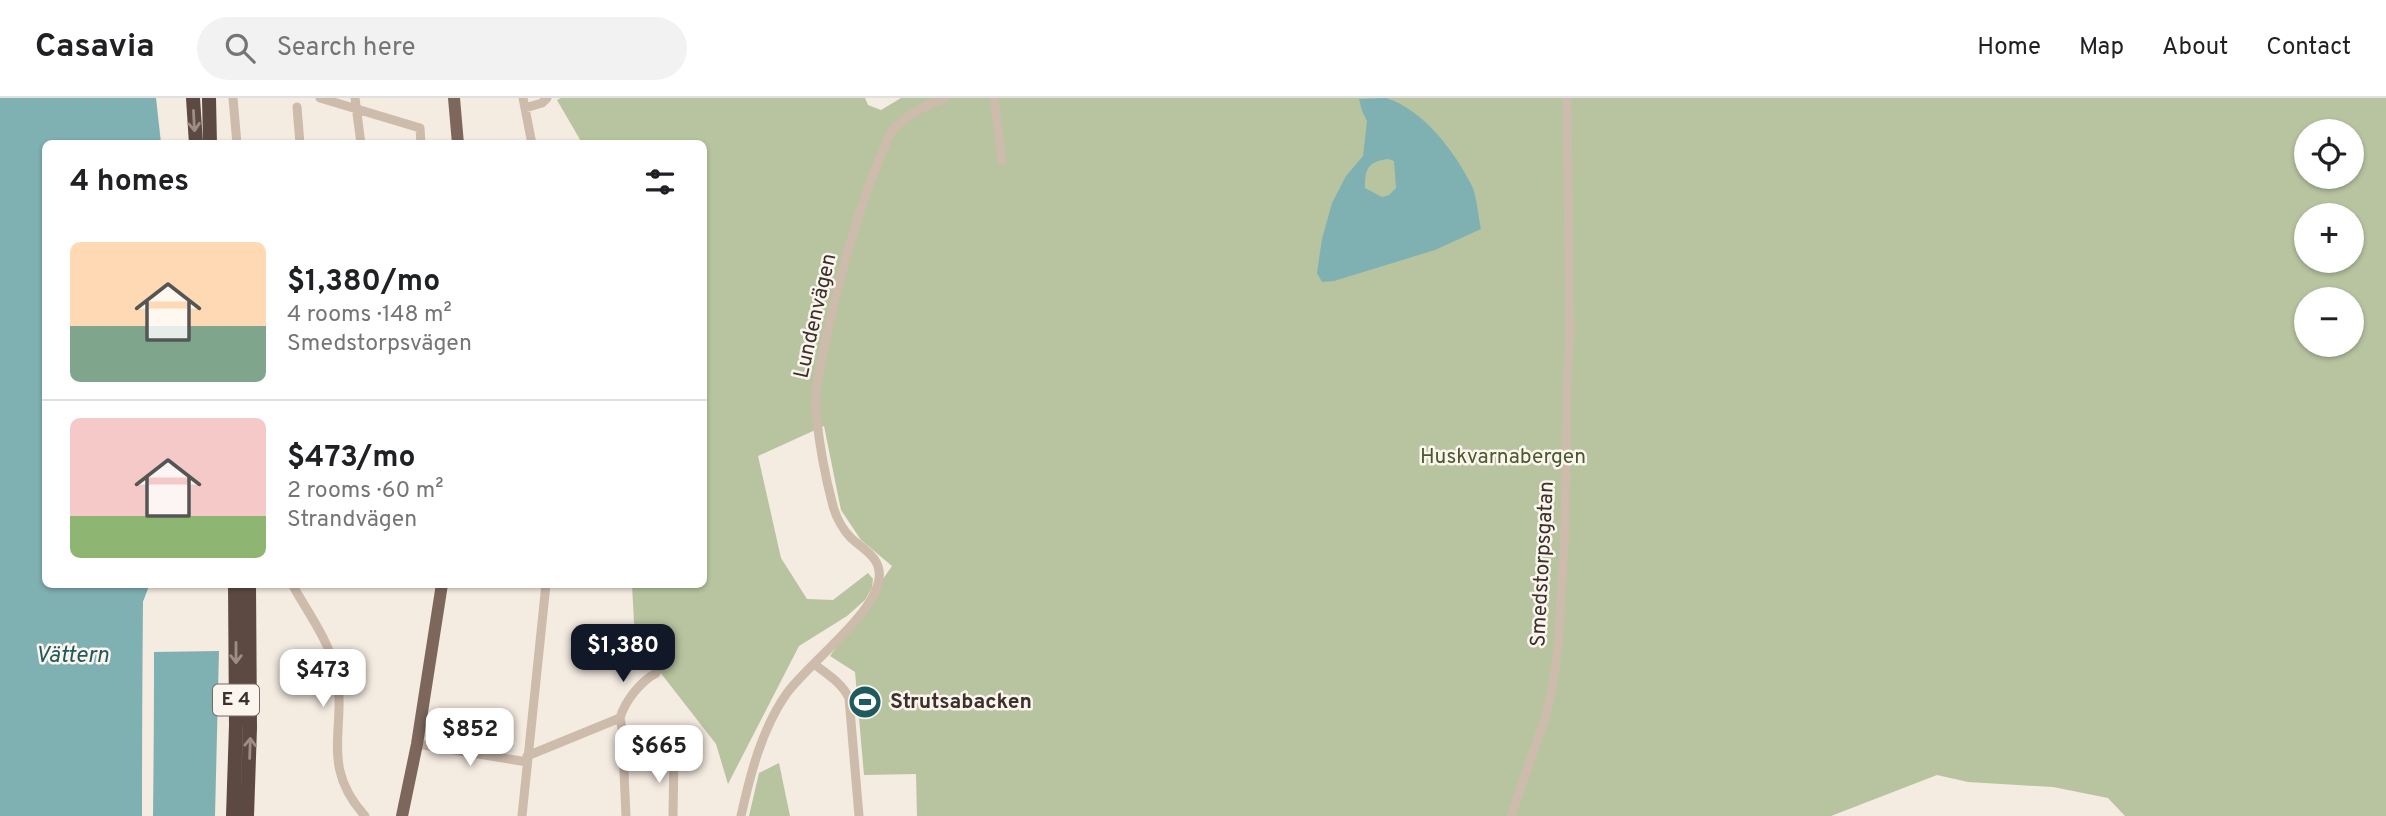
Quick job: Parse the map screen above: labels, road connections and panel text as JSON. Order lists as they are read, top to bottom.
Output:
{
  "streets": {
    "highway": ["E 4"],
    "street": ["Lundenvägen", "Smedstorpsgatan"]
  },
  "water": ["Vättern"],
  "parks": ["Huskvarnabergen"],
  "places": {
    "sports": ["Strutsabacken"]
  },
  "page": {
    "header": "Casavia",
    "search": "Search here",
    "nav": [
      "Home",
      "Map",
      "About",
      "Contact"
    ],
    "map_buttons": ["+", "−"],
    "heading": "4 homes",
    "list": [
      {
        "name": "$1,380/mo",
        "note": "4 rooms · 148 m² · Smedstorpsvägen"
      },
      {
        "name": "$473/mo",
        "note": "2 rooms · 60 m² · Strandvägen"
      }
    ],
    "price": [
      "$1,380",
      "$473",
      "$852",
      "$665"
    ]
  }
}
